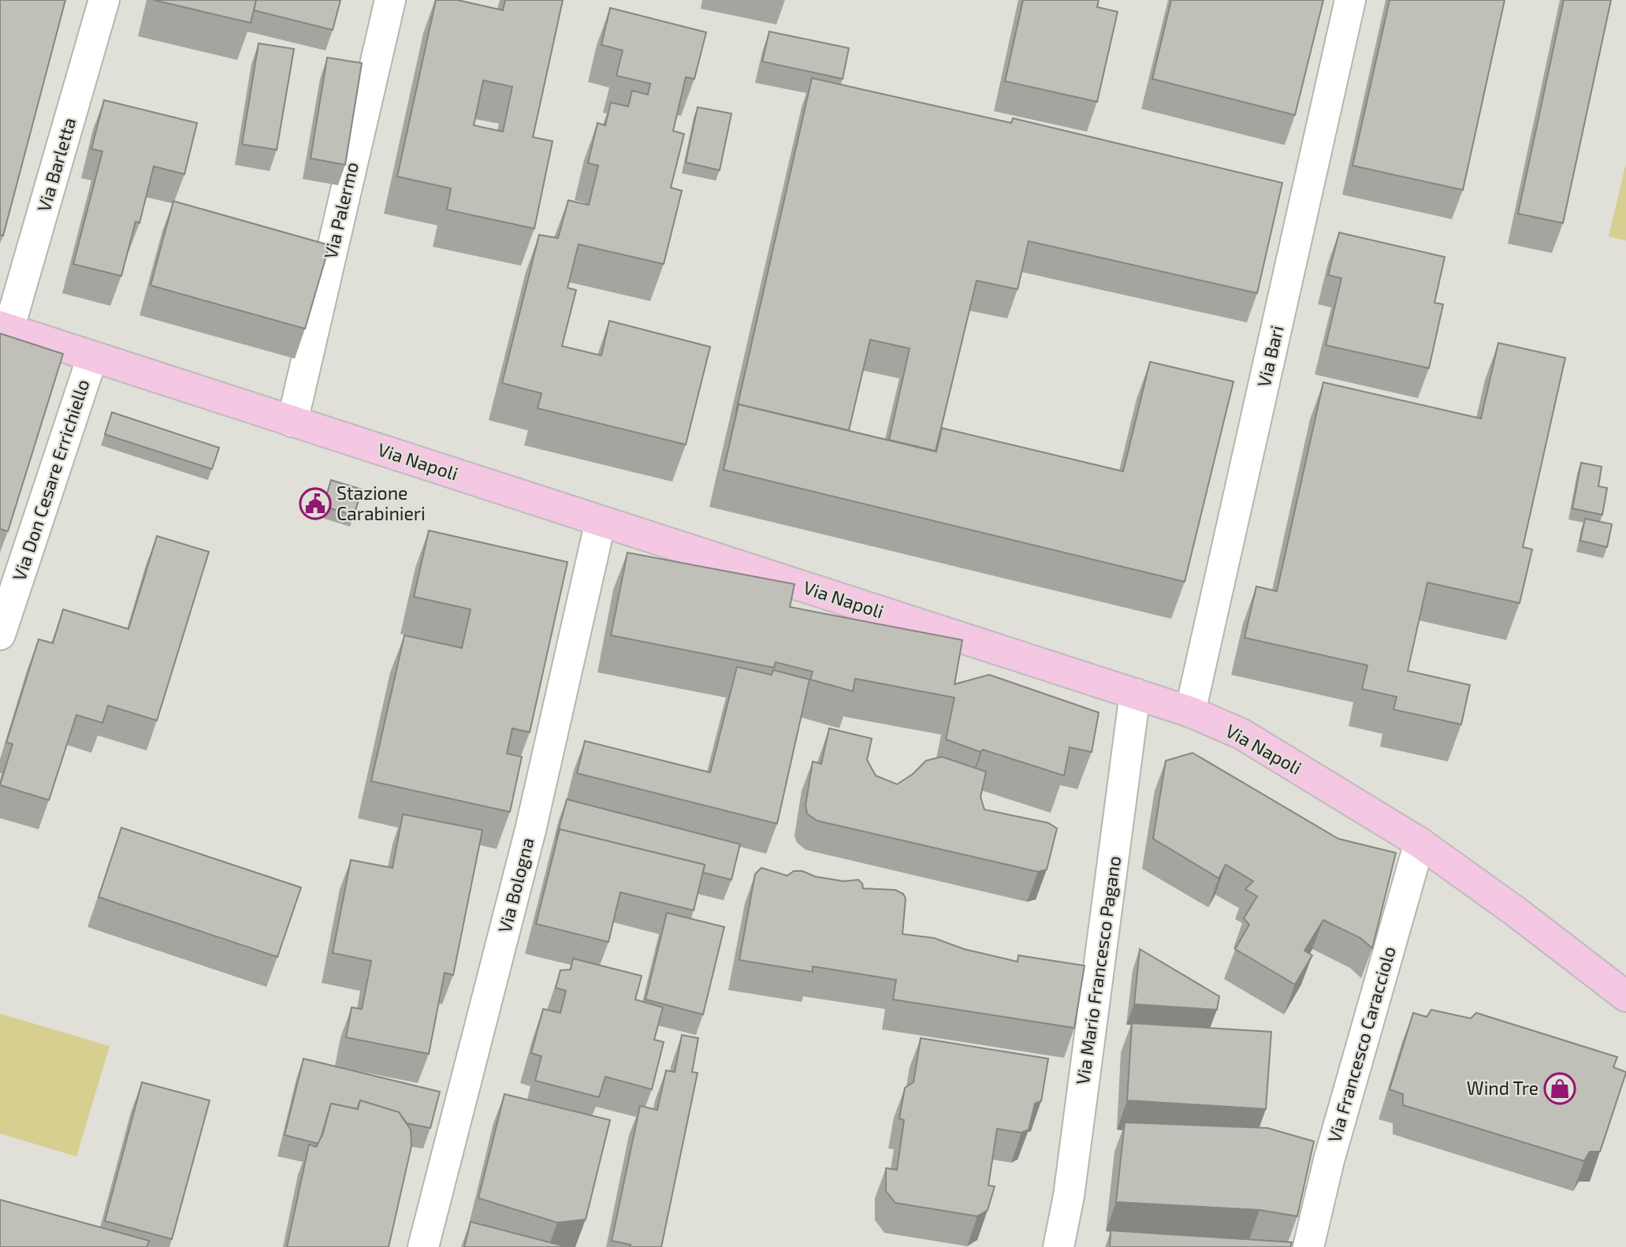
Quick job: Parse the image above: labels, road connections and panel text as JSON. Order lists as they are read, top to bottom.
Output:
{
  "streets": {
    "main road": ["Via Napoli"],
    "street": [
      "Via Barletta",
      "Via Palermo",
      "Via Bari",
      "Via Don Cesare Errichiello",
      "Via Bologna",
      "Via Mario Francesco Pagano",
      "Via Francesco Caracciolo"
    ]
  },
  "crossings": [
    ["Via Barletta", "Via Napoli"],
    ["Via Palermo", "Via Napoli"],
    ["Via Bari", "Via Napoli"],
    ["Via Napoli", "Via Don Cesare Errichiello"],
    ["Via Napoli", "Via Bologna"],
    ["Via Napoli", "Via Mario Francesco Pagano"],
    ["Via Napoli", "Via Francesco Caracciolo"]
  ],
  "places": {
    "public building": ["Stazione Carabinieri"],
    "shop": ["Wind Tre"]
  }
}
